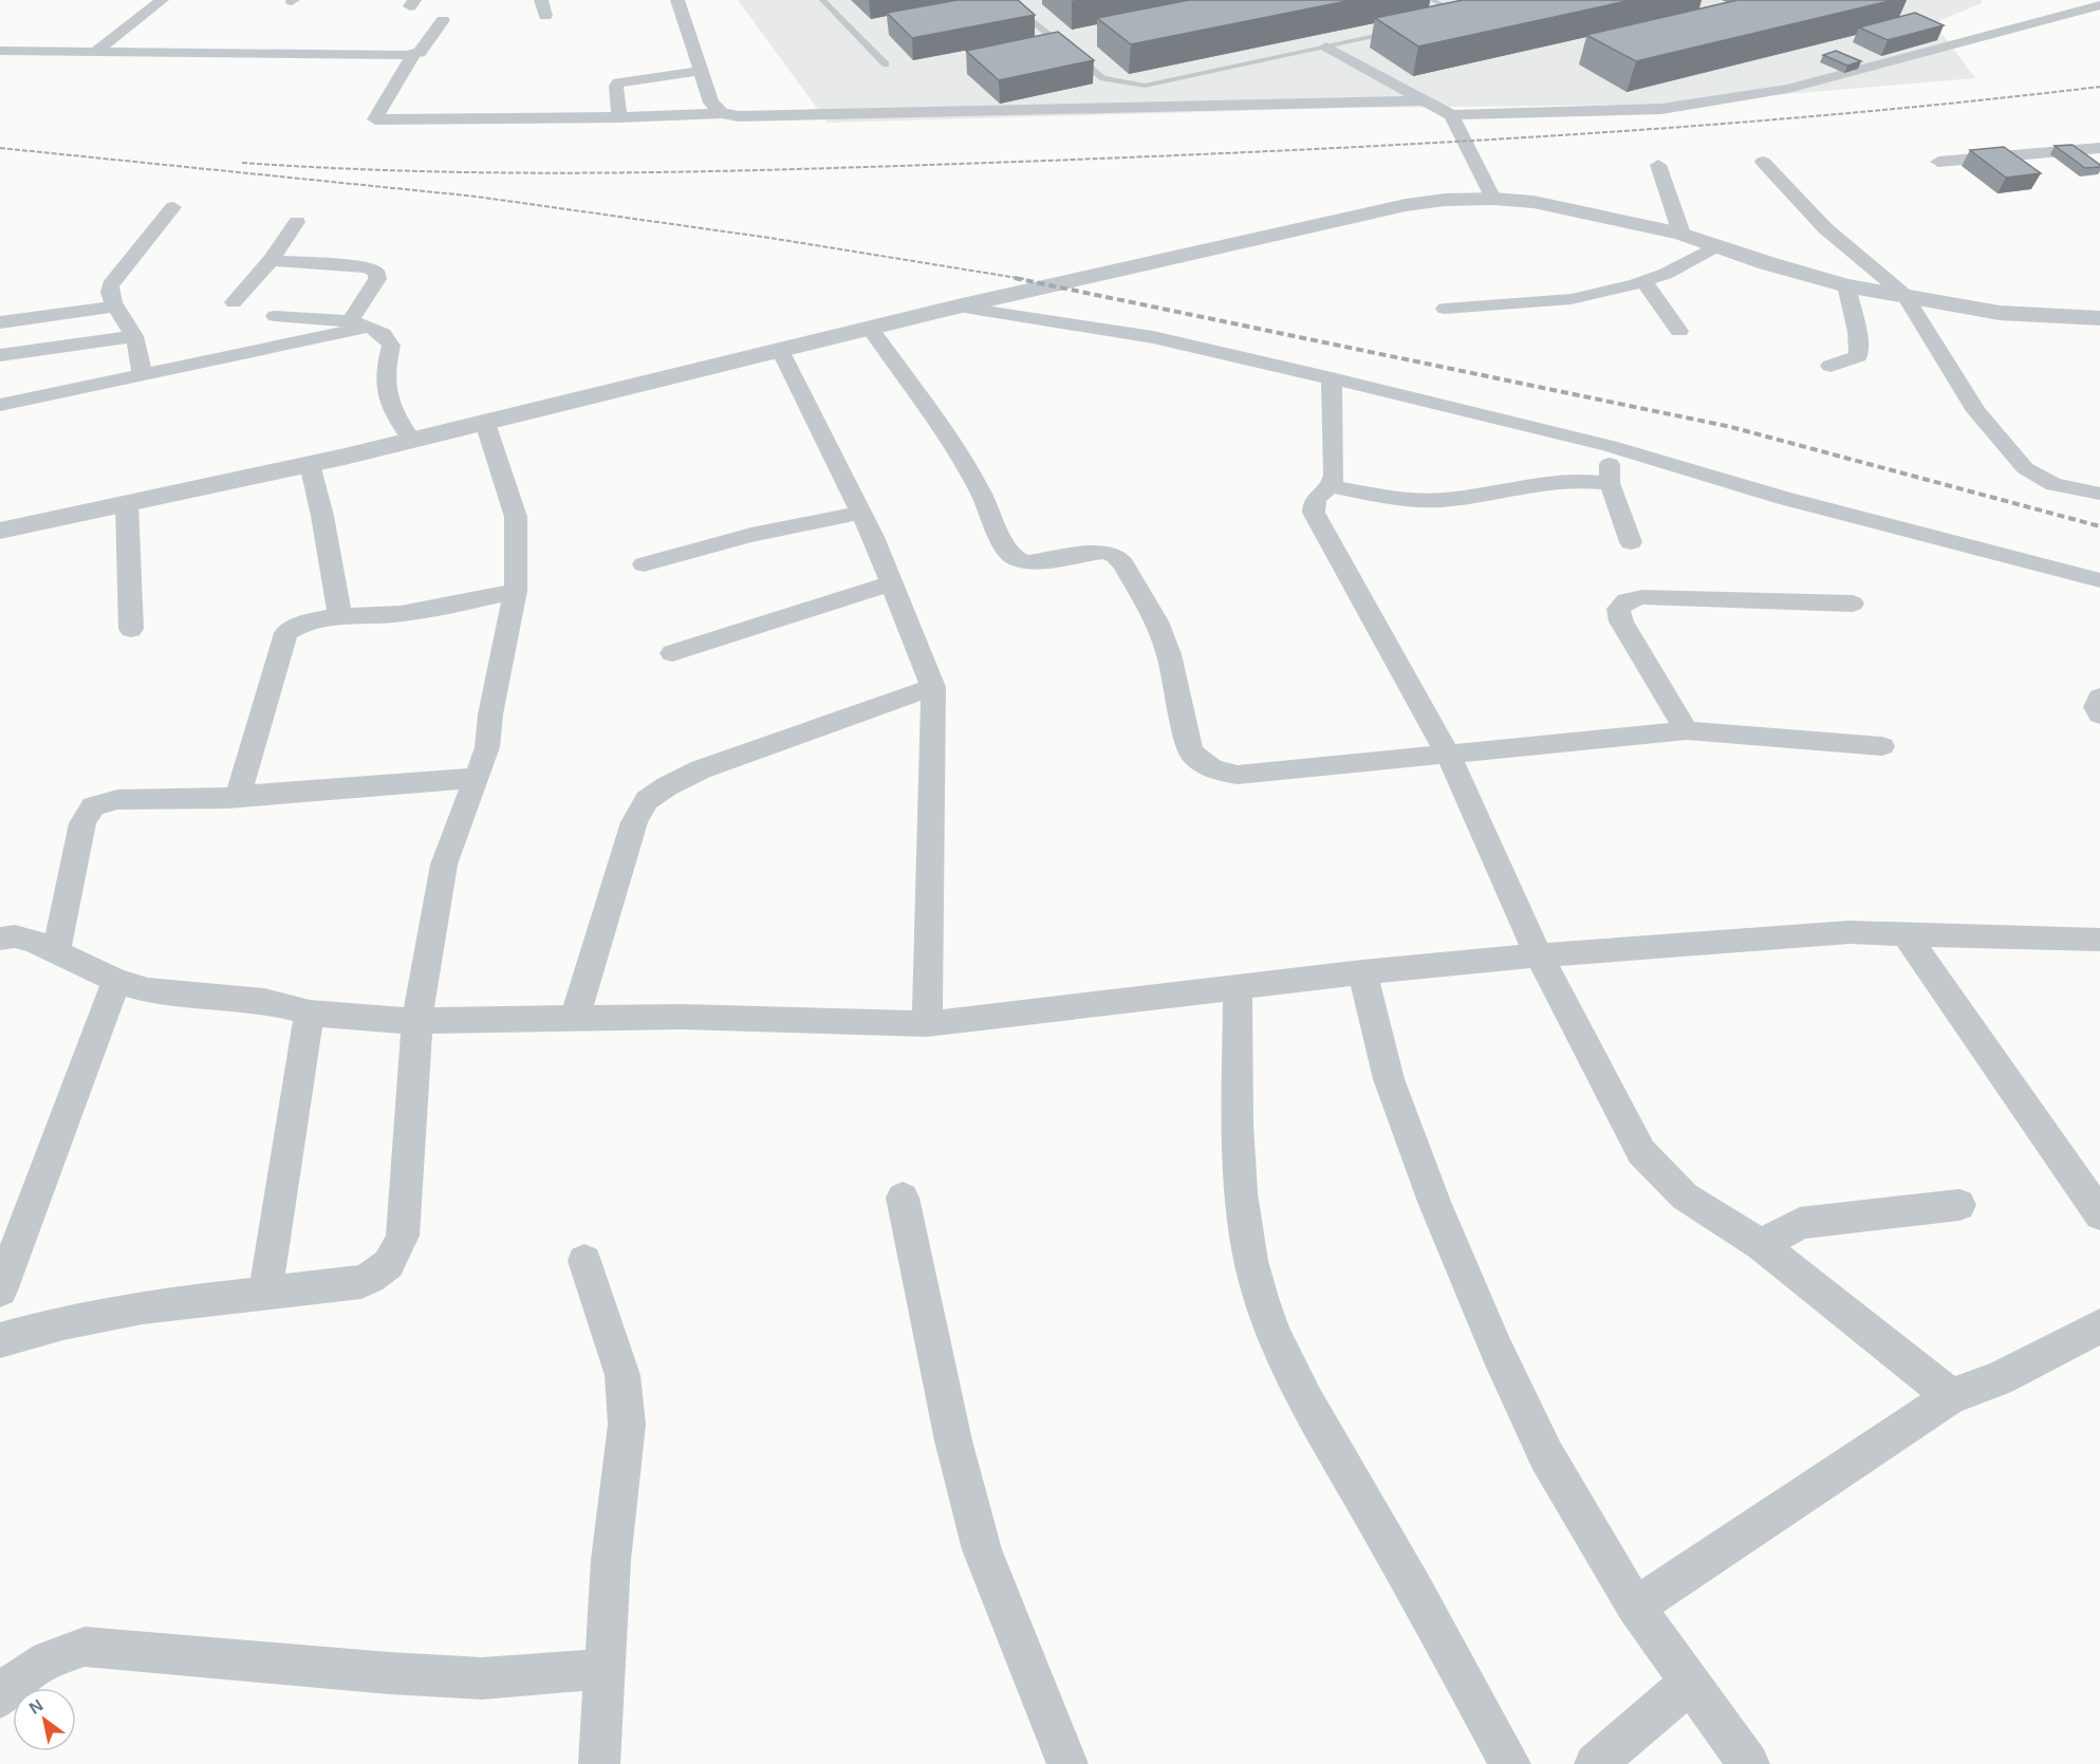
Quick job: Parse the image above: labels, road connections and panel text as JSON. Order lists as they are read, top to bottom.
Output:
{
  "north": "top left"
}
